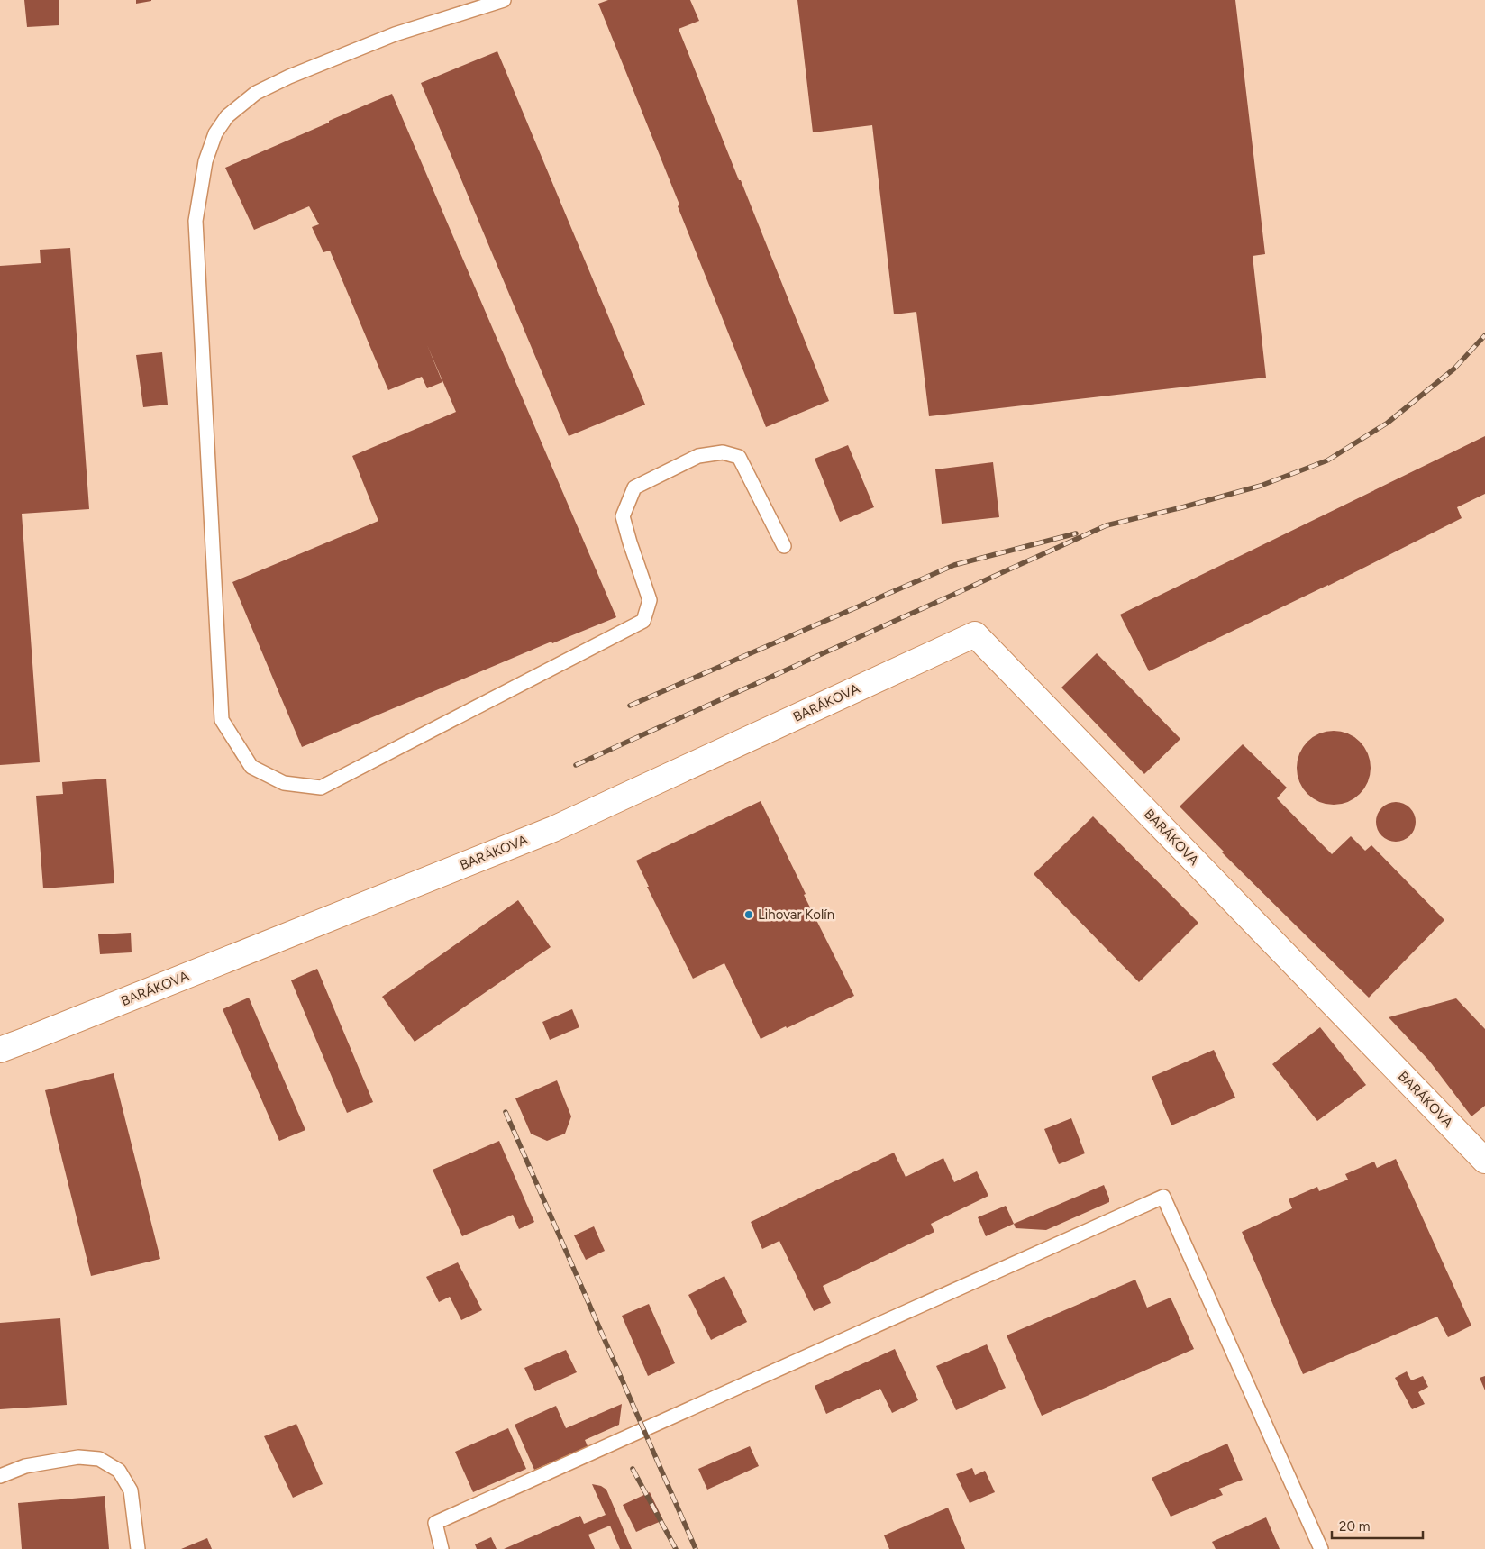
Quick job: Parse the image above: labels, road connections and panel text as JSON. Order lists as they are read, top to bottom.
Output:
{
  "streets": {
    "street": ["BARÁKOVA"]
  },
  "places": ["Lihovar Kolín"],
  "scale_bar": "20 m"
}
